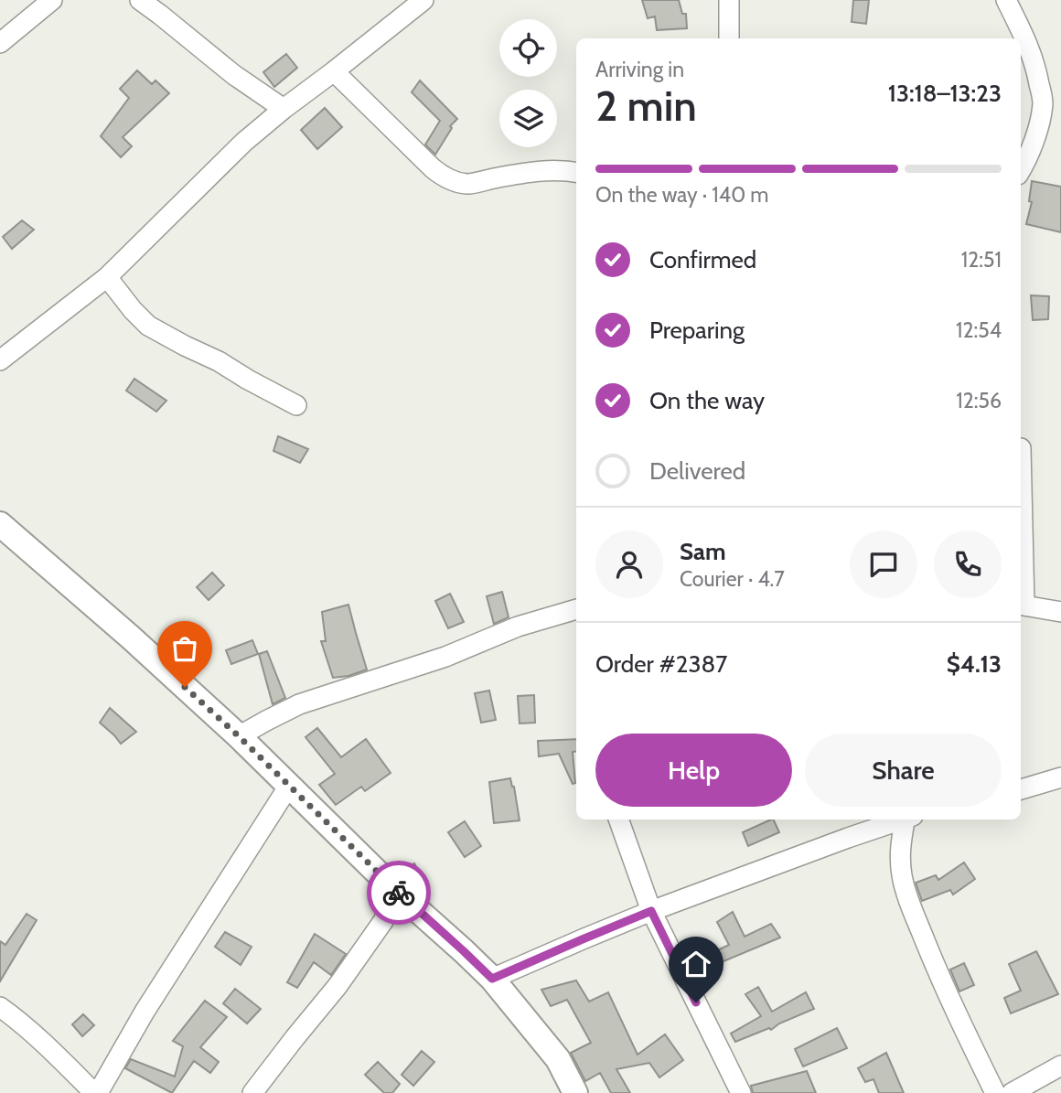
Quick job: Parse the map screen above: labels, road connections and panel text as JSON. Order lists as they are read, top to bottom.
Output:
{
  "page": {
    "heading": ["2 min", "Arriving in", "13:18–13:23"],
    "panel": [
      "Sam",
      "Courier · 4.7",
      "Order #2387",
      "$4.13"
    ],
    "bar": "On the way · 140 m",
    "list": [
      ["Confirmed", "12:51"],
      ["Preparing", "12:54"],
      ["On the way", "12:56"],
      "Delivered"
    ],
    "buttons": ["Help", "Share"]
  }
}
